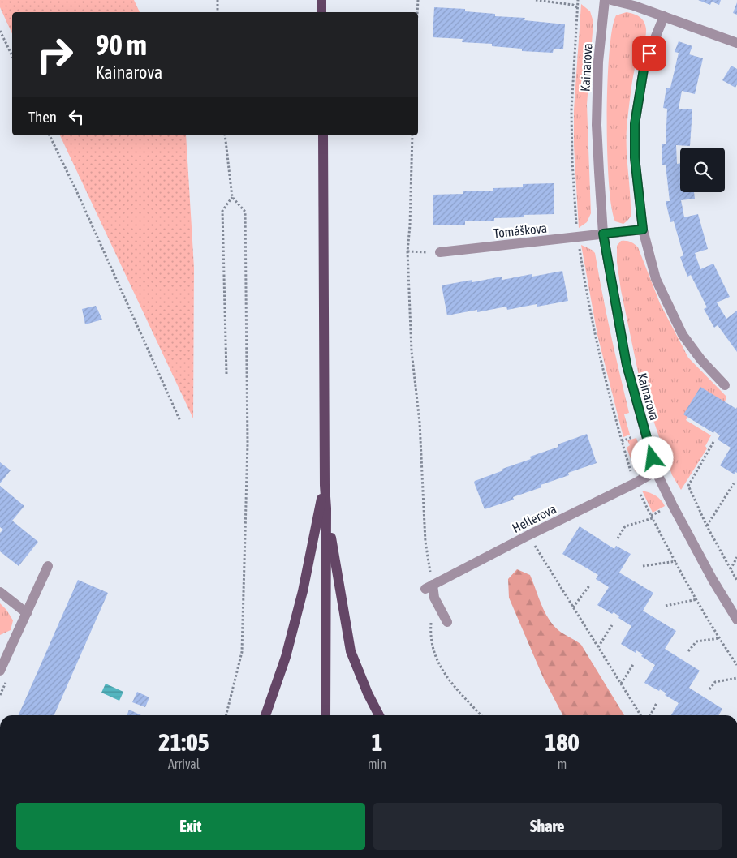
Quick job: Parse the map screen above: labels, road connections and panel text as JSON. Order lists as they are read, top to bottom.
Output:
{
  "streets": {
    "street": ["Kainarova", "Tomáškova", "Hellerova"]
  },
  "crossings": [
    ["Kainarova", "Tomáškova"],
    ["Kainarova", "Hellerova"]
  ],
  "page": {
    "turn": ["90 m", "Kainarova"],
    "then": "Then",
    "eta": [
      "21:05",
      "Arrival",
      "1",
      "min",
      "180",
      "m"
    ],
    "buttons": ["Exit", "Share"]
  }
}
